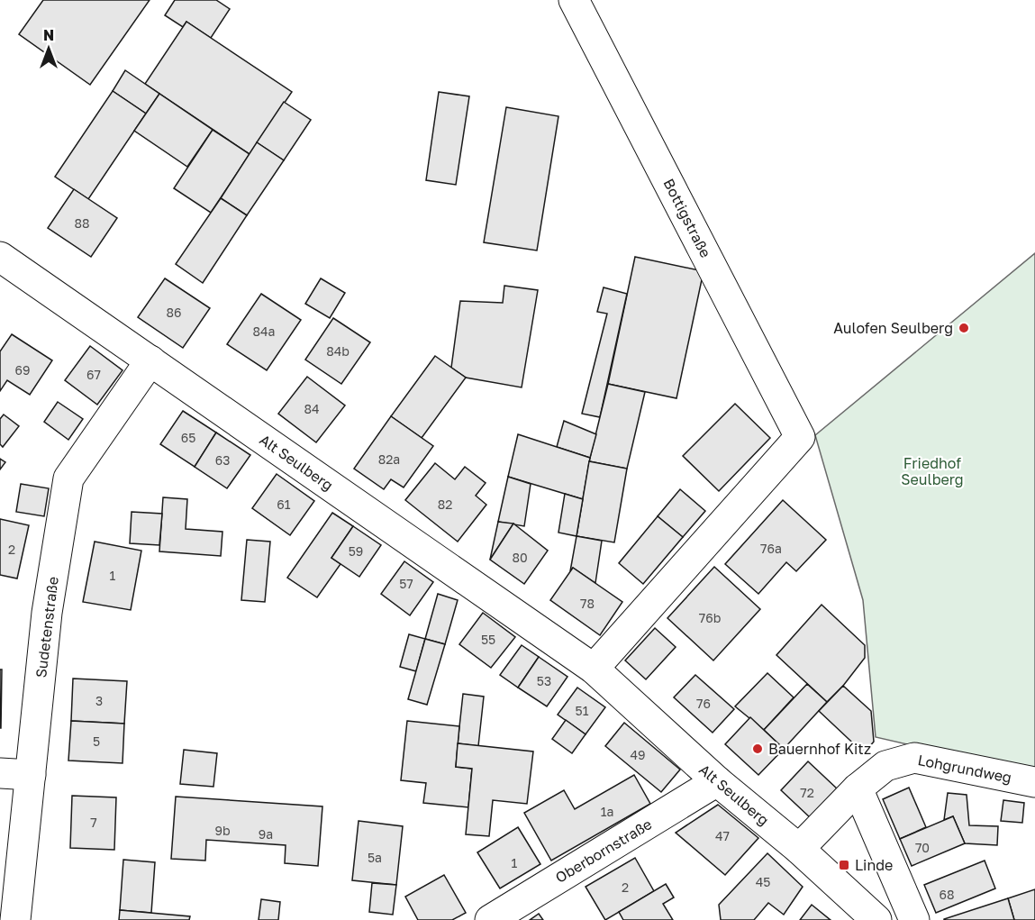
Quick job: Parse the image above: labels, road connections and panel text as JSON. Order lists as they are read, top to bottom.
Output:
{
  "streets": {
    "street": [
      "Bottigstraße",
      "Alt Seulberg",
      "Sudetenstraße",
      "Lohgrundweg",
      "Oberbornstraße"
    ]
  },
  "crossings": [
    ["Bottigstraße", "Alt Seulberg"],
    ["Alt Seulberg", "Sudetenstraße"],
    ["Alt Seulberg", "Lohgrundweg"],
    ["Alt Seulberg", "Oberbornstraße"]
  ],
  "parks": ["Friedhof Seulberg"],
  "places": {
    "other": ["Aulofen Seulberg", "Bauernhof Kitz"],
    "transit": ["Linde"]
  },
  "house_numbers": [
    "88",
    "86",
    "84a",
    "84b",
    "69",
    "67",
    "84",
    "65",
    "82a",
    "63",
    "61",
    "82",
    "76a",
    "2",
    "59",
    "80",
    "1",
    "57",
    "78",
    "76b",
    "55",
    "53",
    "3",
    "76",
    "51",
    "5",
    "49",
    "72",
    "1a",
    "7",
    "9b",
    "9a",
    "47",
    "70",
    "5a",
    "1",
    "45",
    "2",
    "68"
  ],
  "north": "top"
}
